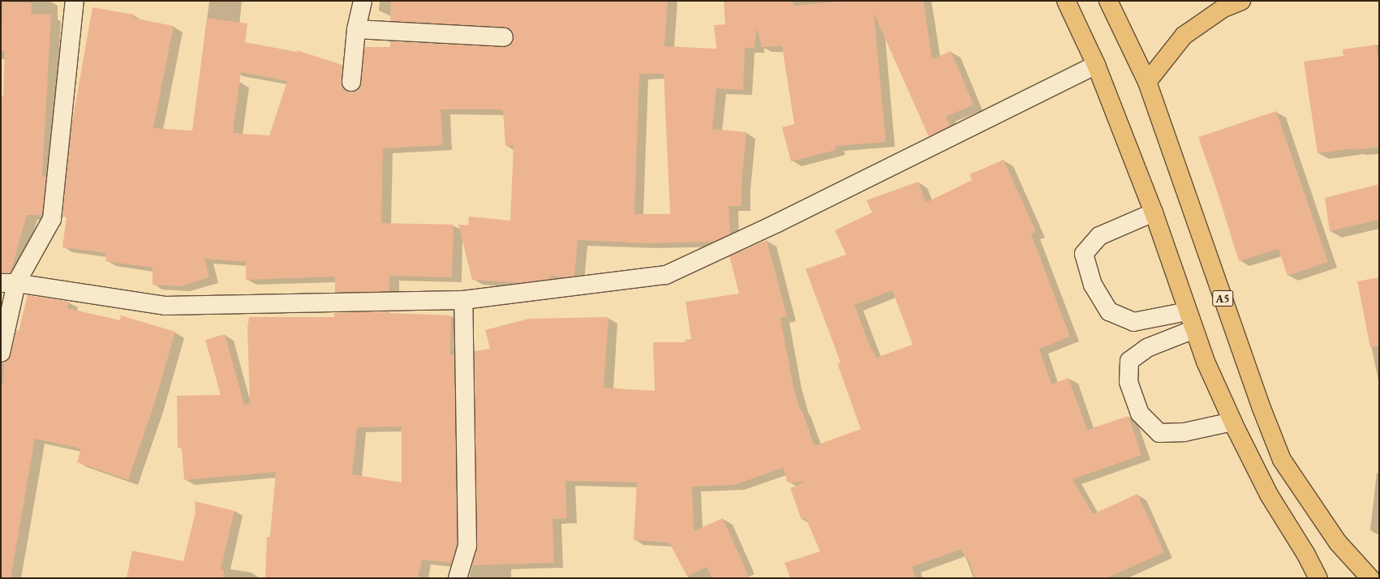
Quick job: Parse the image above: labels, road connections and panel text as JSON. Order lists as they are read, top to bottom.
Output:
{
  "streets": {
    "main road": ["A5"]
  }
}
